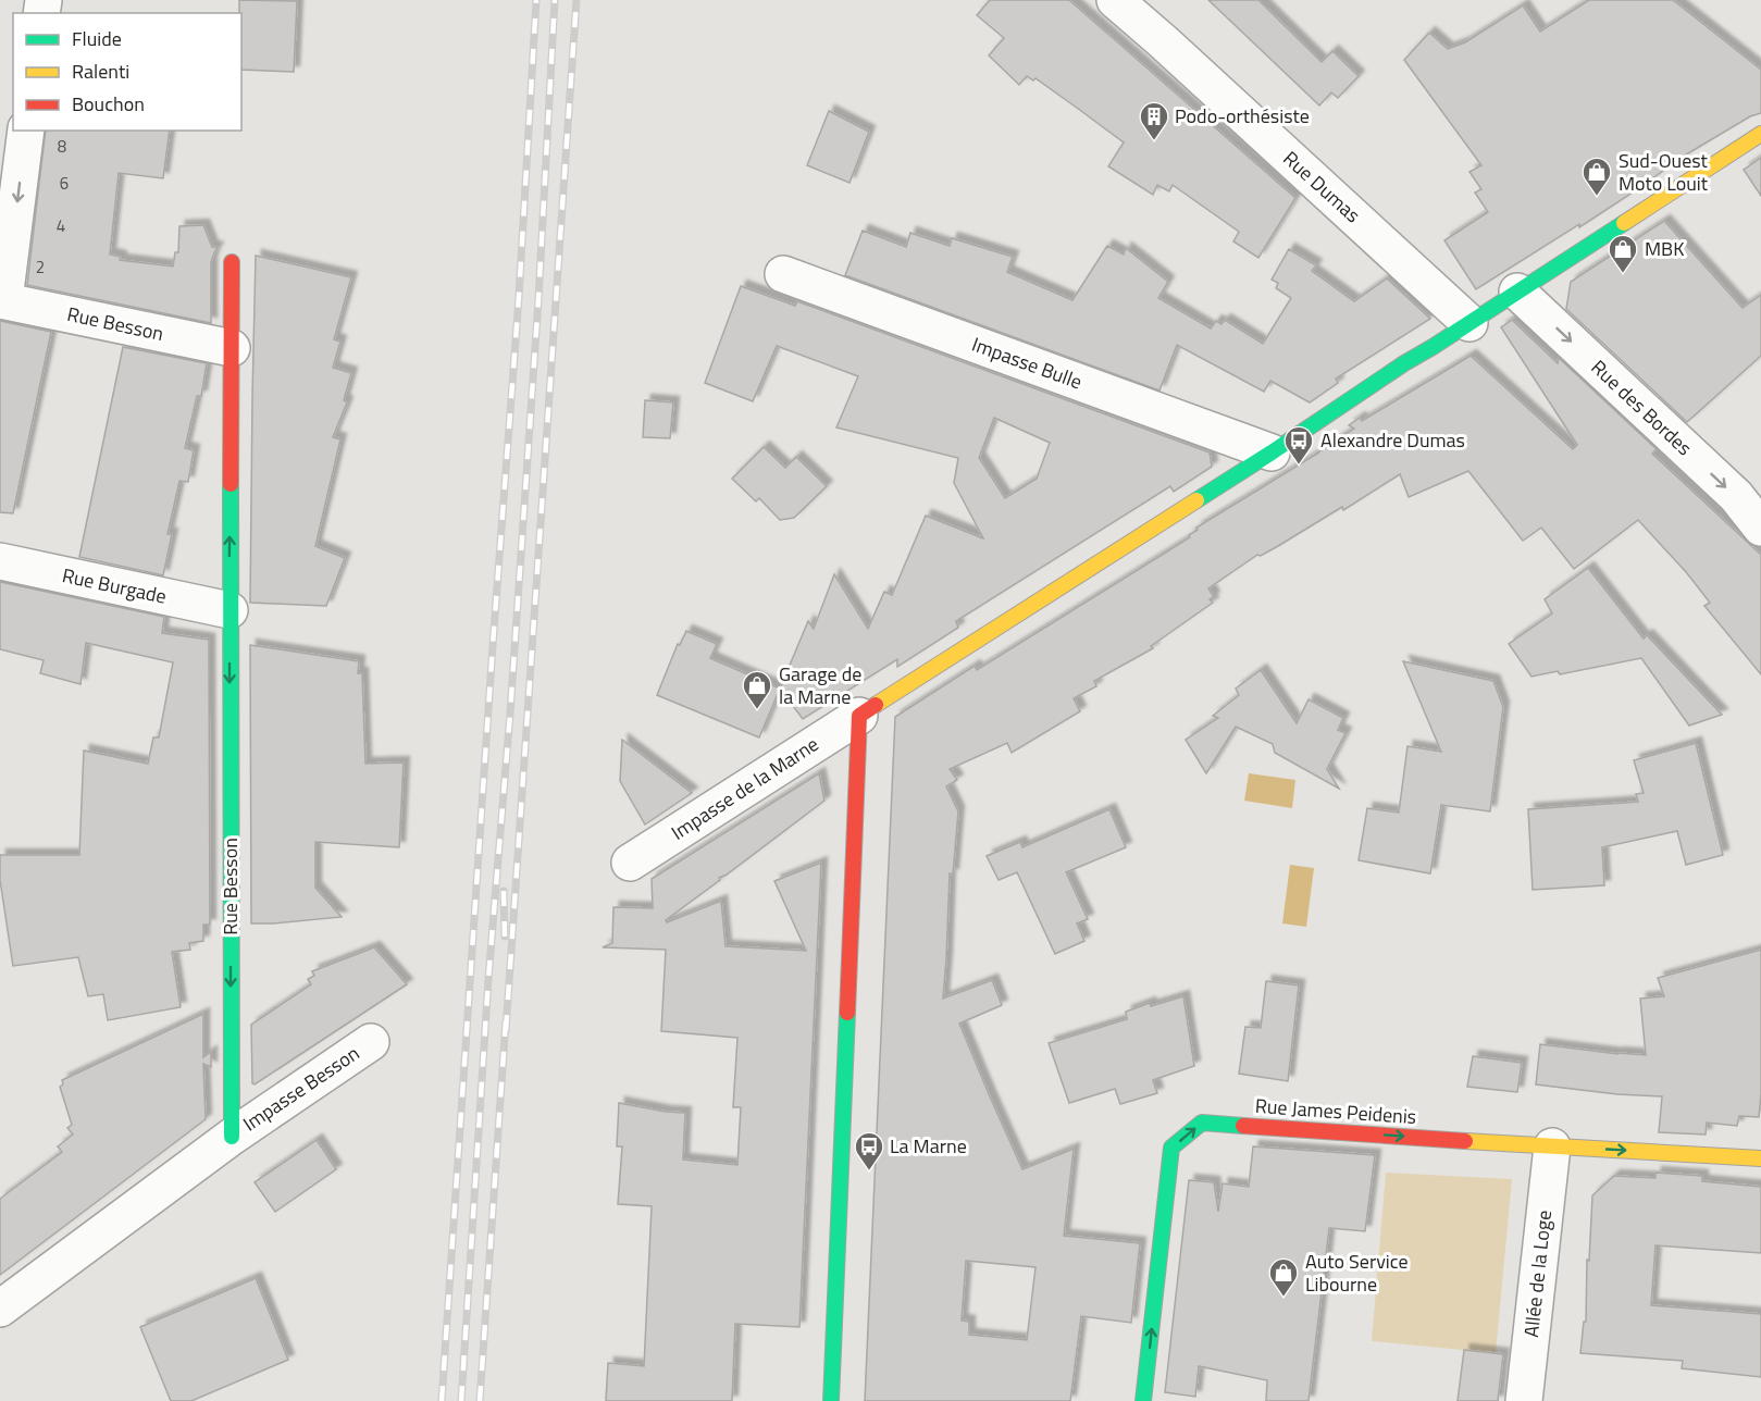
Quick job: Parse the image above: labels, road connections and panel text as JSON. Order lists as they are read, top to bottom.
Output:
{
  "streets": {
    "main road": ["Rue Besson", "Rue James Peidenis"],
    "street": [
      "Rue Dumas",
      "Impasse Bulle",
      "Rue des Bordes",
      "Rue Burgade",
      "Impasse de la Marne",
      "Impasse Besson",
      "Allée de la Loge"
    ]
  },
  "crossings": [
    ["Rue Besson", "Rue Burgade"],
    ["Rue Besson", "Impasse Besson"],
    ["Rue James Peidenis", "Allée de la Loge"]
  ],
  "one_way": ["Rue des Bordes"],
  "places": {
    "building": ["Podo-orthésiste"],
    "shop": [
      "Sud-Ouest Moto Louit",
      "MBK",
      "Garage de la Marne",
      "Auto Service Libourne"
    ],
    "bus stop": ["Alexandre Dumas", "La Marne"]
  },
  "house_numbers": [
    "8",
    "6",
    "4",
    "2"
  ],
  "legend": ["Fluide", "Ralenti", "Bouchon"]
}
